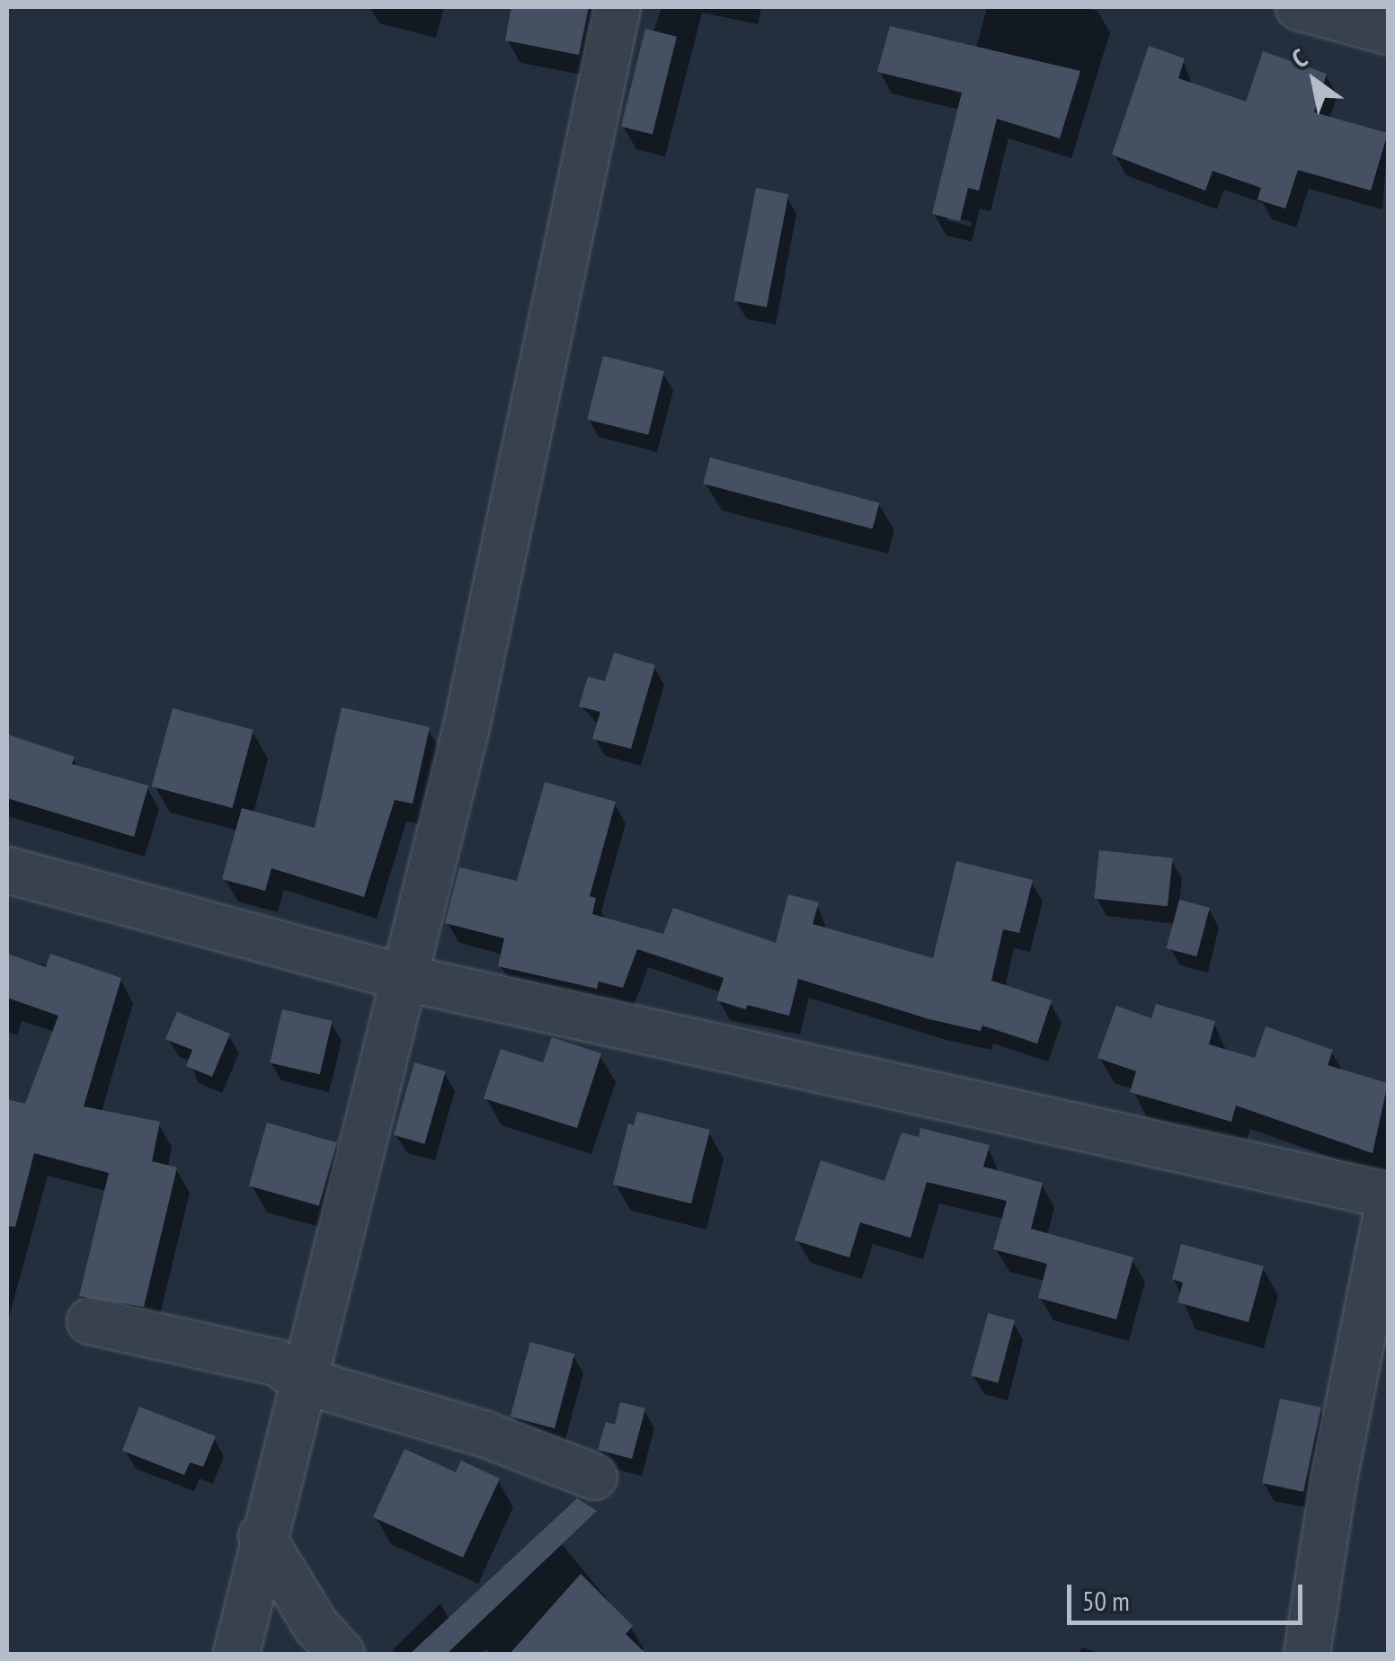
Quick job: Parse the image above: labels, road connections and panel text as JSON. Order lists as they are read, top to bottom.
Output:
{
  "scale_bar": "50 m",
  "north": "top left"
}
